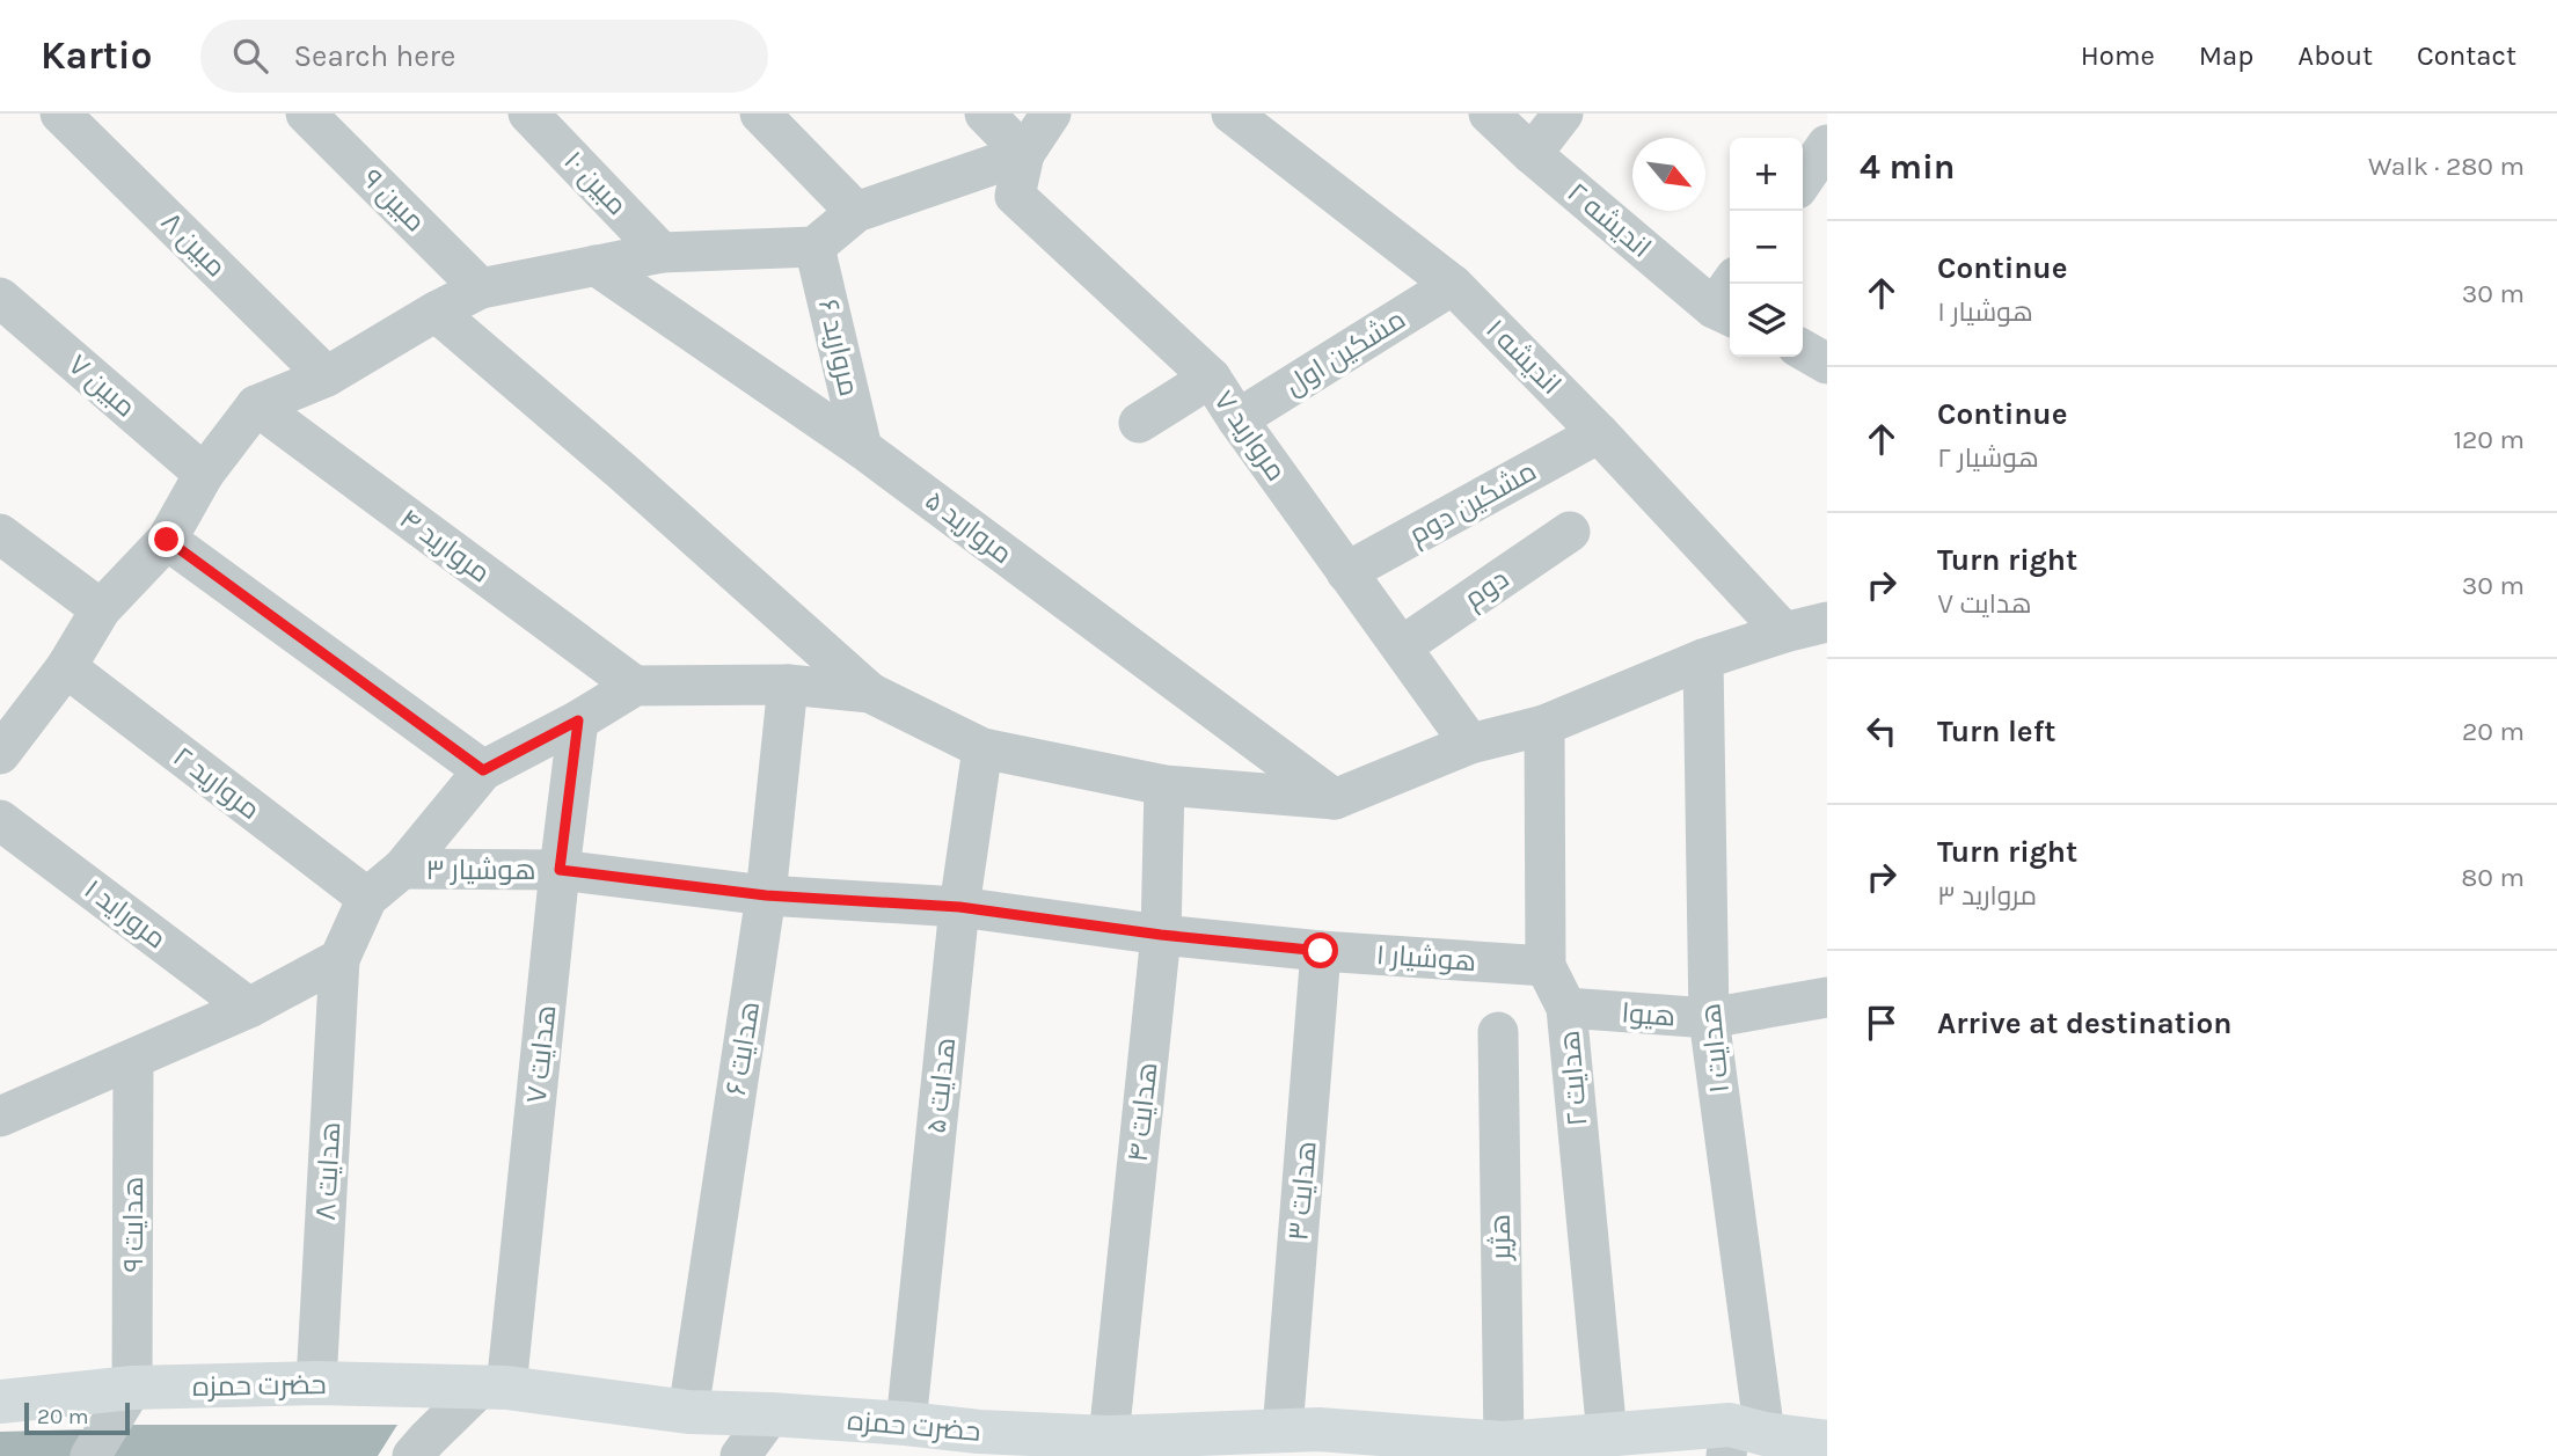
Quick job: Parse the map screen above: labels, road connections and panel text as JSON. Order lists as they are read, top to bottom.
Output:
{
  "streets": {
    "main road": ["حضرت حمزه"],
    "street": [
      "مبین ۱۰",
      "مبین ۹",
      "اندیشه ۲",
      "مبین ۸",
      "مروارید ۶",
      "مشکین اول",
      "اندیشه ۱",
      "مبین ۷",
      "مروارید ۷",
      "مشکین دوم",
      "مروارید ۵",
      "مروارید ۴",
      "دوم",
      "مروارید ۲",
      "هوشیار ۳",
      "مروراید ۱",
      "هوشیار ۱",
      "هیوا",
      "هدایت ۶",
      "هدایت ۱",
      "هدایت ۷",
      "هدایت ۲",
      "هدایت ۵",
      "هدایت ۴",
      "هدایت ۸",
      "هدایت ۳",
      "هدایت ۹",
      "هژیر"
    ]
  },
  "crossings": [
    ["مروارید ۶", "مروارید ۵"],
    ["مشکین اول", "اندیشه ۱"],
    ["مشکین اول", "مروارید ۷"],
    ["اندیشه ۱", "مشکین دوم"],
    ["مروارید ۷", "مشکین دوم"],
    ["مروارید ۷", "دوم"],
    ["هوشیار ۳", "هوشیار ۱"],
    ["هوشیار ۳", "هدایت ۶"],
    ["هوشیار ۳", "هدایت ۷"],
    ["هوشیار ۱", "هدایت ۶"],
    ["هوشیار ۱", "هدایت ۲"],
    ["هوشیار ۱", "هدایت ۵"],
    ["هوشیار ۱", "هدایت ۴"],
    ["هوشیار ۱", "هدایت ۳"],
    ["هیوا", "هدایت ۱"],
    ["هیوا", "هدایت ۲"],
    ["هدایت ۶", "حضرت حمزه"],
    ["هدایت ۱", "حضرت حمزه"],
    ["هدایت ۷", "حضرت حمزه"],
    ["هدایت ۲", "حضرت حمزه"],
    ["هدایت ۵", "حضرت حمزه"],
    ["هدایت ۴", "حضرت حمزه"],
    ["هدایت ۸", "حضرت حمزه"],
    ["هدایت ۳", "حضرت حمزه"],
    ["هدایت ۹", "حضرت حمزه"],
    ["هژیر", "حضرت حمزه"]
  ],
  "scale_bar": "20 m",
  "north": "bottom right",
  "page": {
    "header": "Kartio",
    "search": "Search here",
    "nav": [
      "Home",
      "Map",
      "About",
      "Contact"
    ],
    "heading": ["4 min", "Walk · 280 m"],
    "map_buttons": ["+", "−"],
    "list": [
      ["Continue", "هوشیار ۱", "30 m"],
      ["Continue", "هوشیار ۲", "120 m"],
      ["Turn right", "هدایت ۷", "30 m"],
      ["Turn left", "20 m"],
      ["Turn right", "مروارید ۳", "80 m"],
      "Arrive at destination"
    ],
    "scale": "20 m"
  }
}
